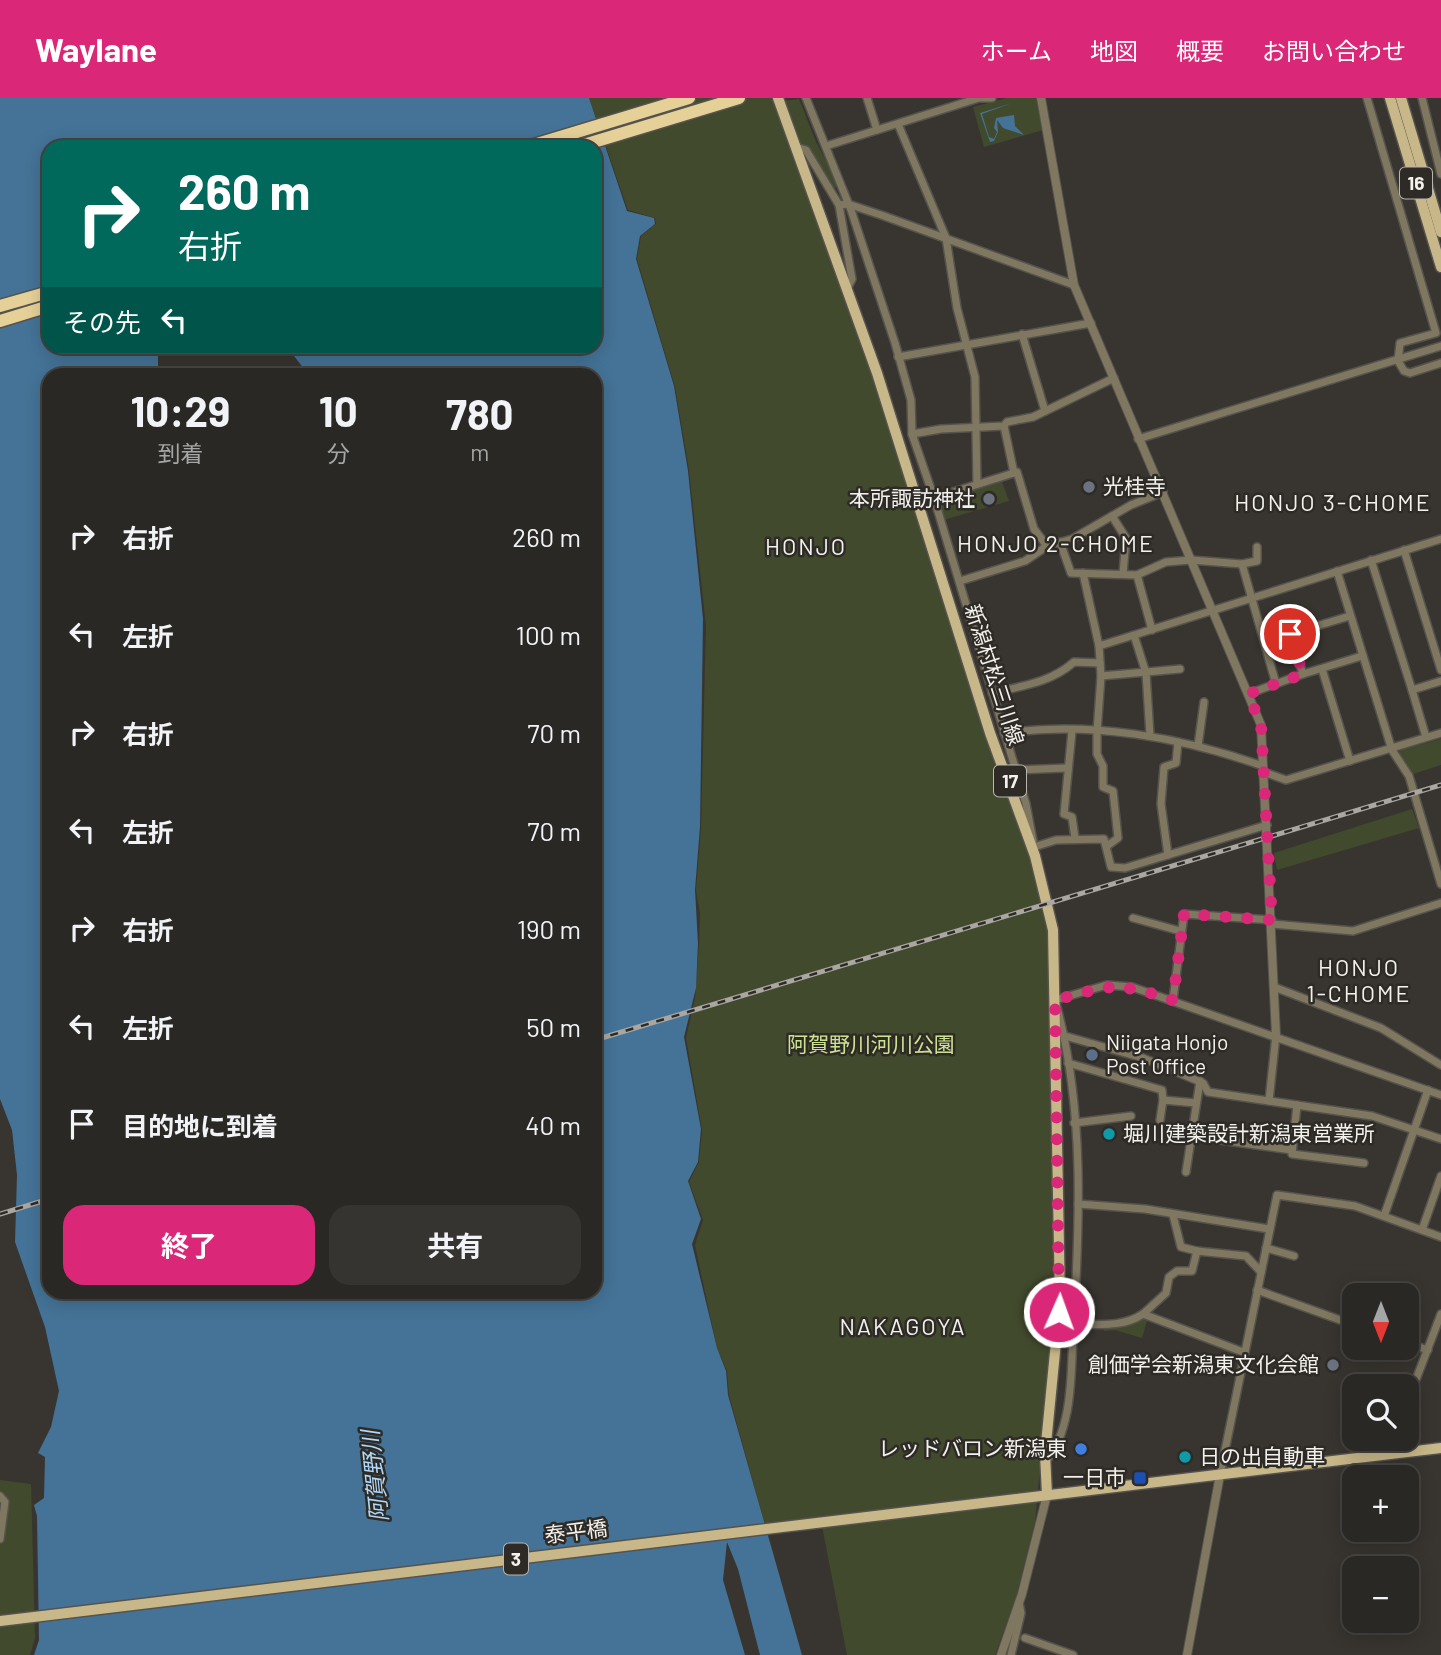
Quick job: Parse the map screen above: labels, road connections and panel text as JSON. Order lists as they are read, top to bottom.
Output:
{
  "streets": {
    "main road": [
      "16",
      "新潟村松三川線",
      "17",
      "泰平橋",
      "3"
    ]
  },
  "crossings": [
    ["新潟村松三川線", "泰平橋"],
    ["新潟村松三川線", "3"],
    ["泰平橋", "3"]
  ],
  "districts": [
    "HONJO 3-CHOME",
    "HONJO 2-CHOME",
    "HONJO",
    "HONJO 1-CHOME",
    "NAKAGOYA"
  ],
  "water": ["阿賀野川"],
  "parks": ["阿賀野川河川公園"],
  "places": {
    "other": [
      "光桂寺",
      "本所諏訪神社",
      "Niigata Honjo Post Office",
      "堀川建築設計新潟東営業所",
      "創価学会新潟東文化会館",
      "レッドバロン新潟東",
      "日の出自動車"
    ],
    "transit": ["一日市"]
  },
  "north": "bottom",
  "page": {
    "header": "Waylane",
    "nav": [
      "ホーム",
      "地図",
      "概要",
      "お問い合わせ"
    ],
    "turn": ["260 m", "右折"],
    "then": "その先",
    "eta": [
      "10:29",
      "到着",
      "10",
      "分",
      "780",
      "m"
    ],
    "list": [
      {
        "name": "右折",
        "value": "260 m"
      },
      {
        "name": "左折",
        "value": "100 m"
      },
      {
        "name": "右折",
        "value": "70 m"
      },
      {
        "name": "左折",
        "value": "70 m"
      },
      {
        "name": "右折",
        "value": "190 m"
      },
      {
        "name": "左折",
        "value": "50 m"
      },
      {
        "name": "目的地に到着",
        "value": "40 m"
      }
    ],
    "buttons": ["終了", "共有"],
    "map_buttons": ["+", "−"]
  }
}
